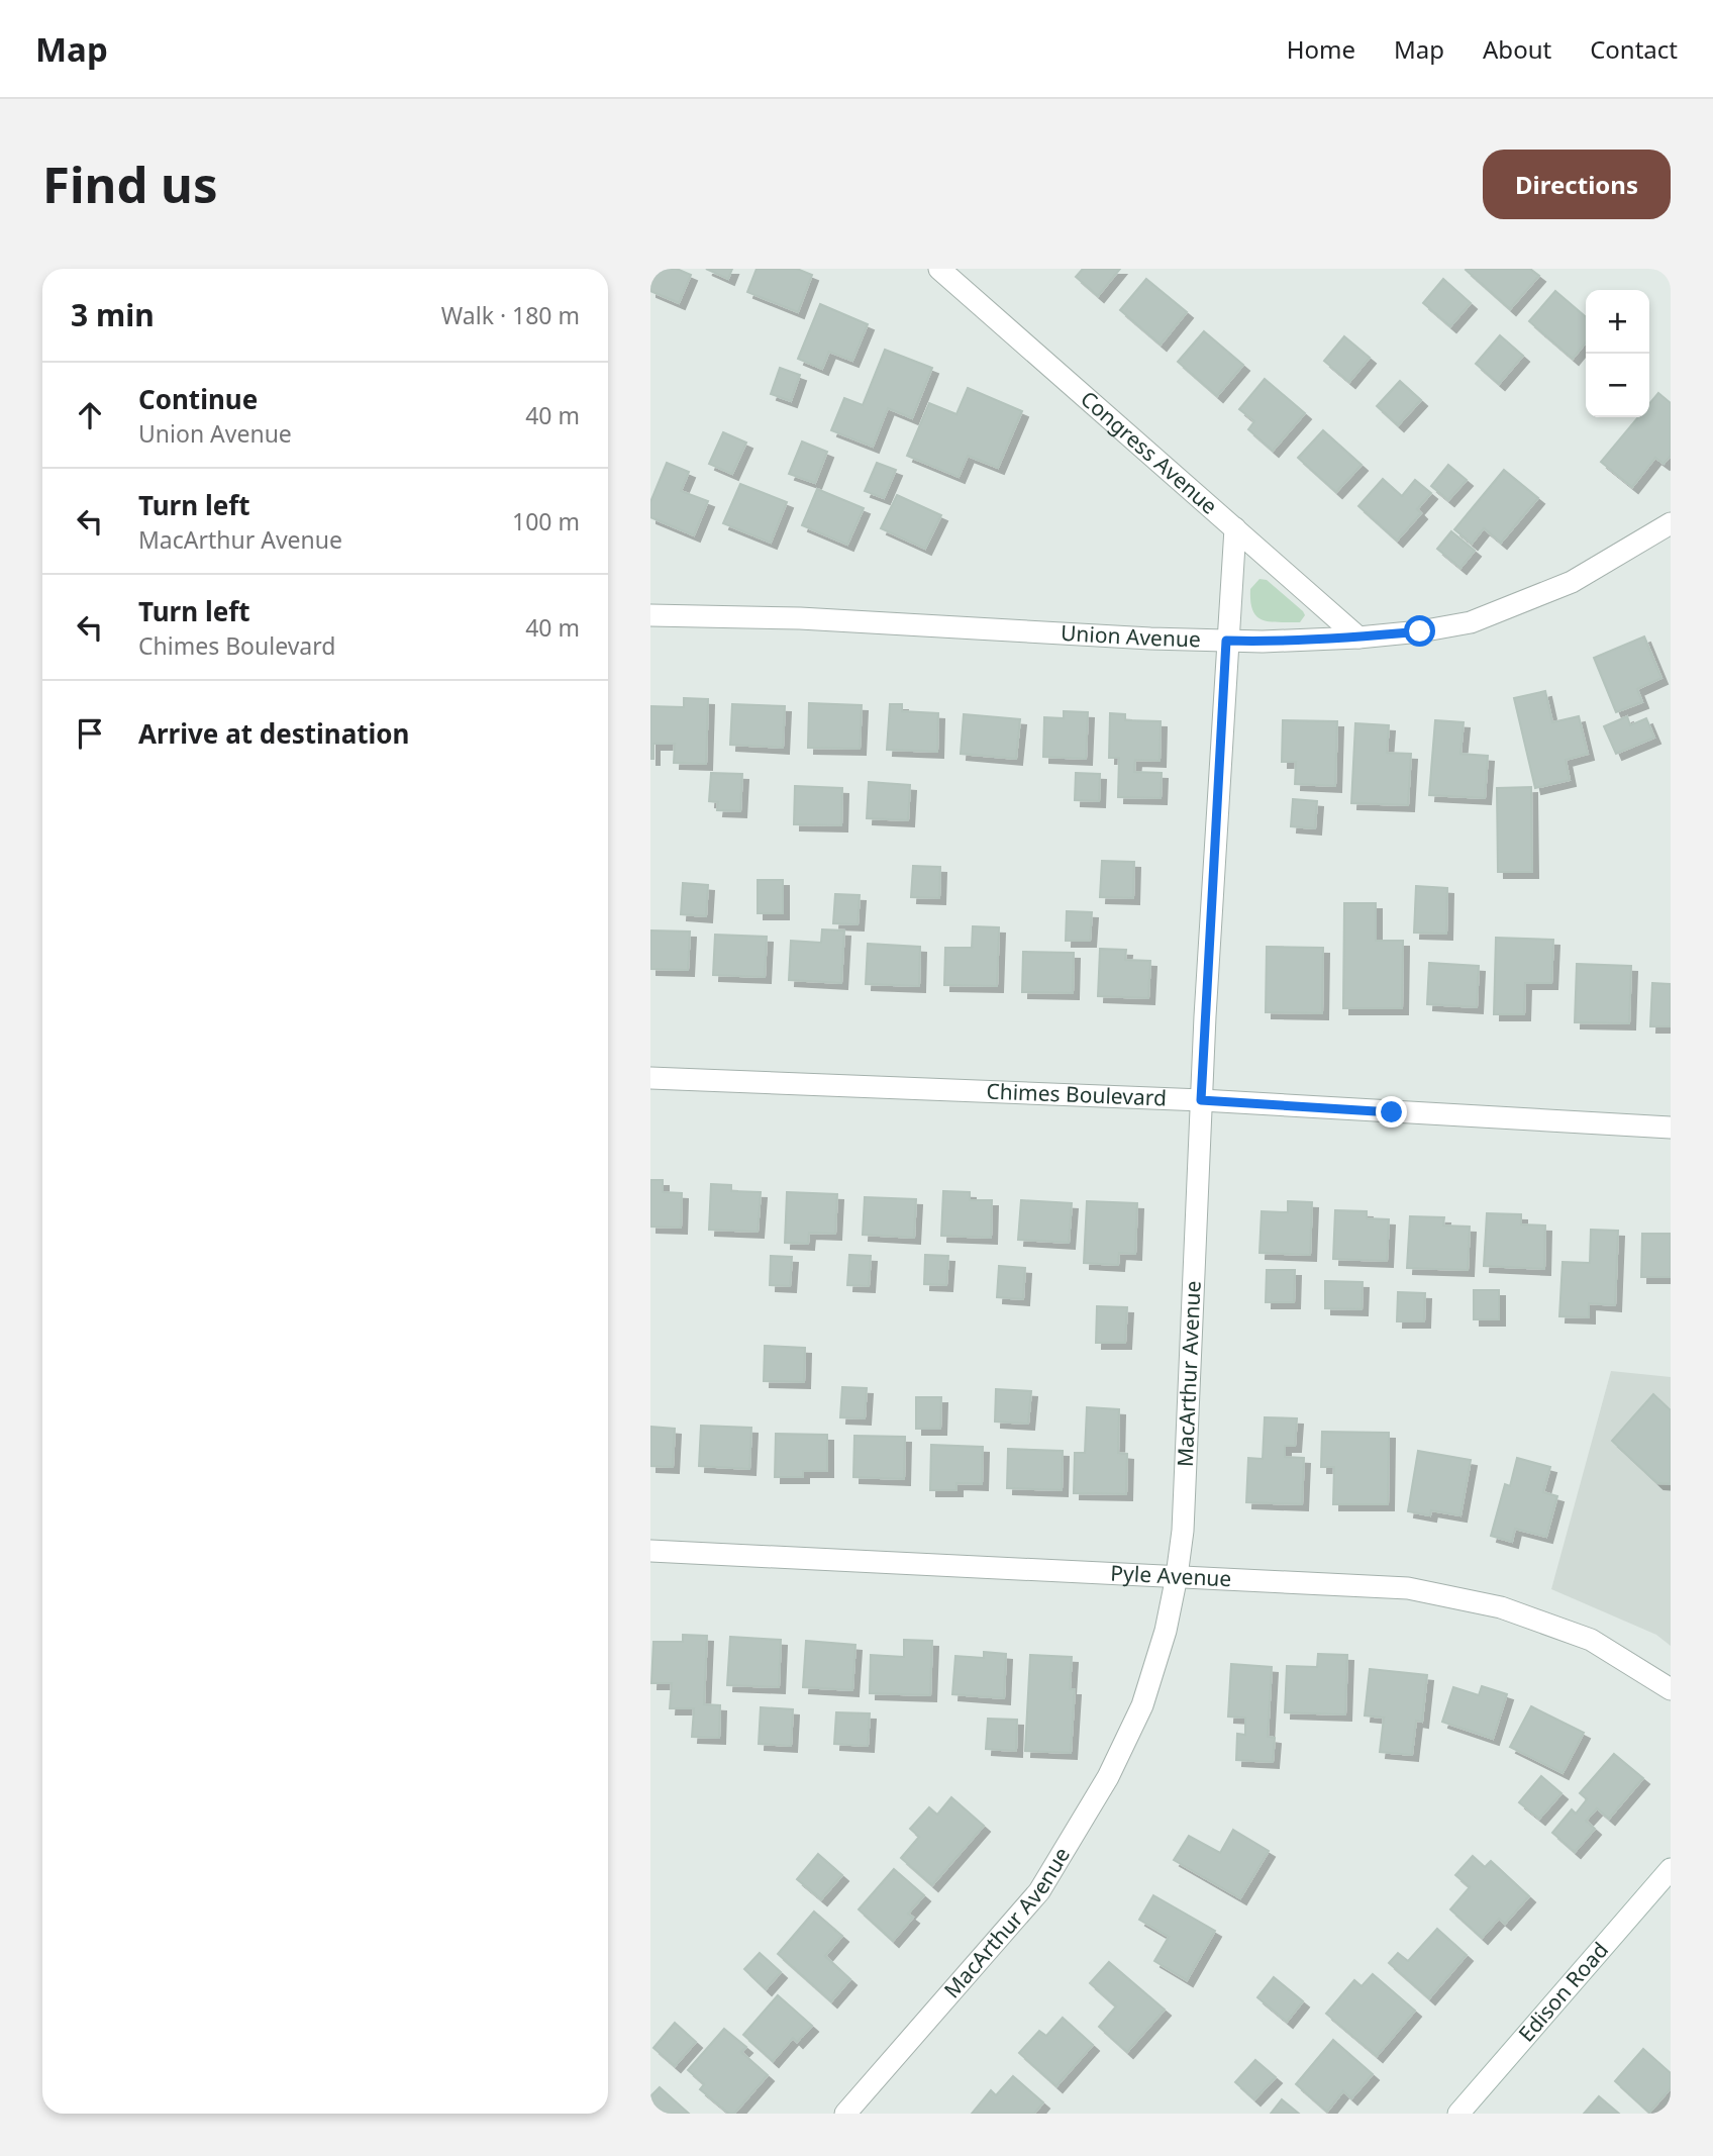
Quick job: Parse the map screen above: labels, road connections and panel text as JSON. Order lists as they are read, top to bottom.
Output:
{
  "streets": {
    "street": [
      "Congress Avenue",
      "Union Avenue",
      "Chimes Boulevard",
      "MacArthur Avenue",
      "Pyle Avenue",
      "Edison Road"
    ]
  },
  "crossings": [
    ["Congress Avenue", "Union Avenue"],
    ["Congress Avenue", "MacArthur Avenue"],
    ["Union Avenue", "MacArthur Avenue"],
    ["Chimes Boulevard", "MacArthur Avenue"],
    ["MacArthur Avenue", "Pyle Avenue"]
  ],
  "page": {
    "header": "Map",
    "nav": [
      "Home",
      "Map",
      "About",
      "Contact"
    ],
    "buttons": "Directions",
    "title": "Find us",
    "heading": ["3 min", "Walk · 180 m"],
    "map_buttons": ["+", "−"],
    "list": [
      ["Continue", "Union Avenue", "40 m"],
      ["Turn left", "MacArthur Avenue", "100 m"],
      ["Turn left", "Chimes Boulevard", "40 m"],
      "Arrive at destination"
    ]
  }
}
